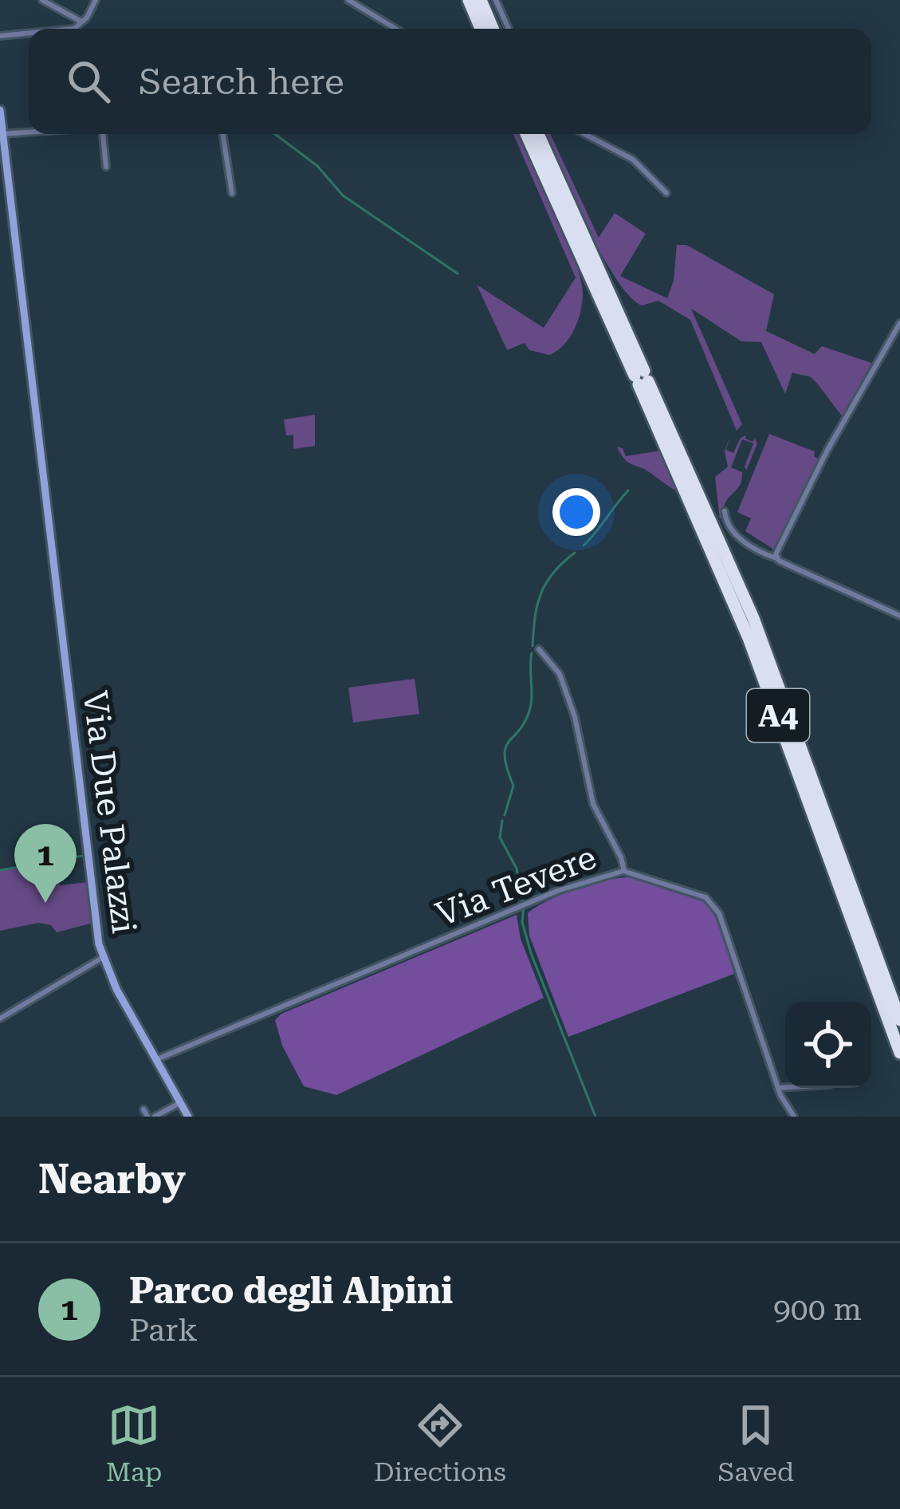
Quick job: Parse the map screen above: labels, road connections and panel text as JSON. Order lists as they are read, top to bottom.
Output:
{
  "streets": {
    "highway": ["A4"],
    "street": ["Via Due Palazzi", "Via Tevere"]
  },
  "crossings": [
    ["Via Due Palazzi", "Via Tevere"]
  ],
  "page": {
    "search": "Search here",
    "pins": "1",
    "heading": "Nearby",
    "list": [
      {
        "mark": "1",
        "name": "Parco degli Alpini",
        "note": "Park",
        "value": "900 m"
      }
    ],
    "nav": ["Map", "Directions", "Saved"]
  }
}
